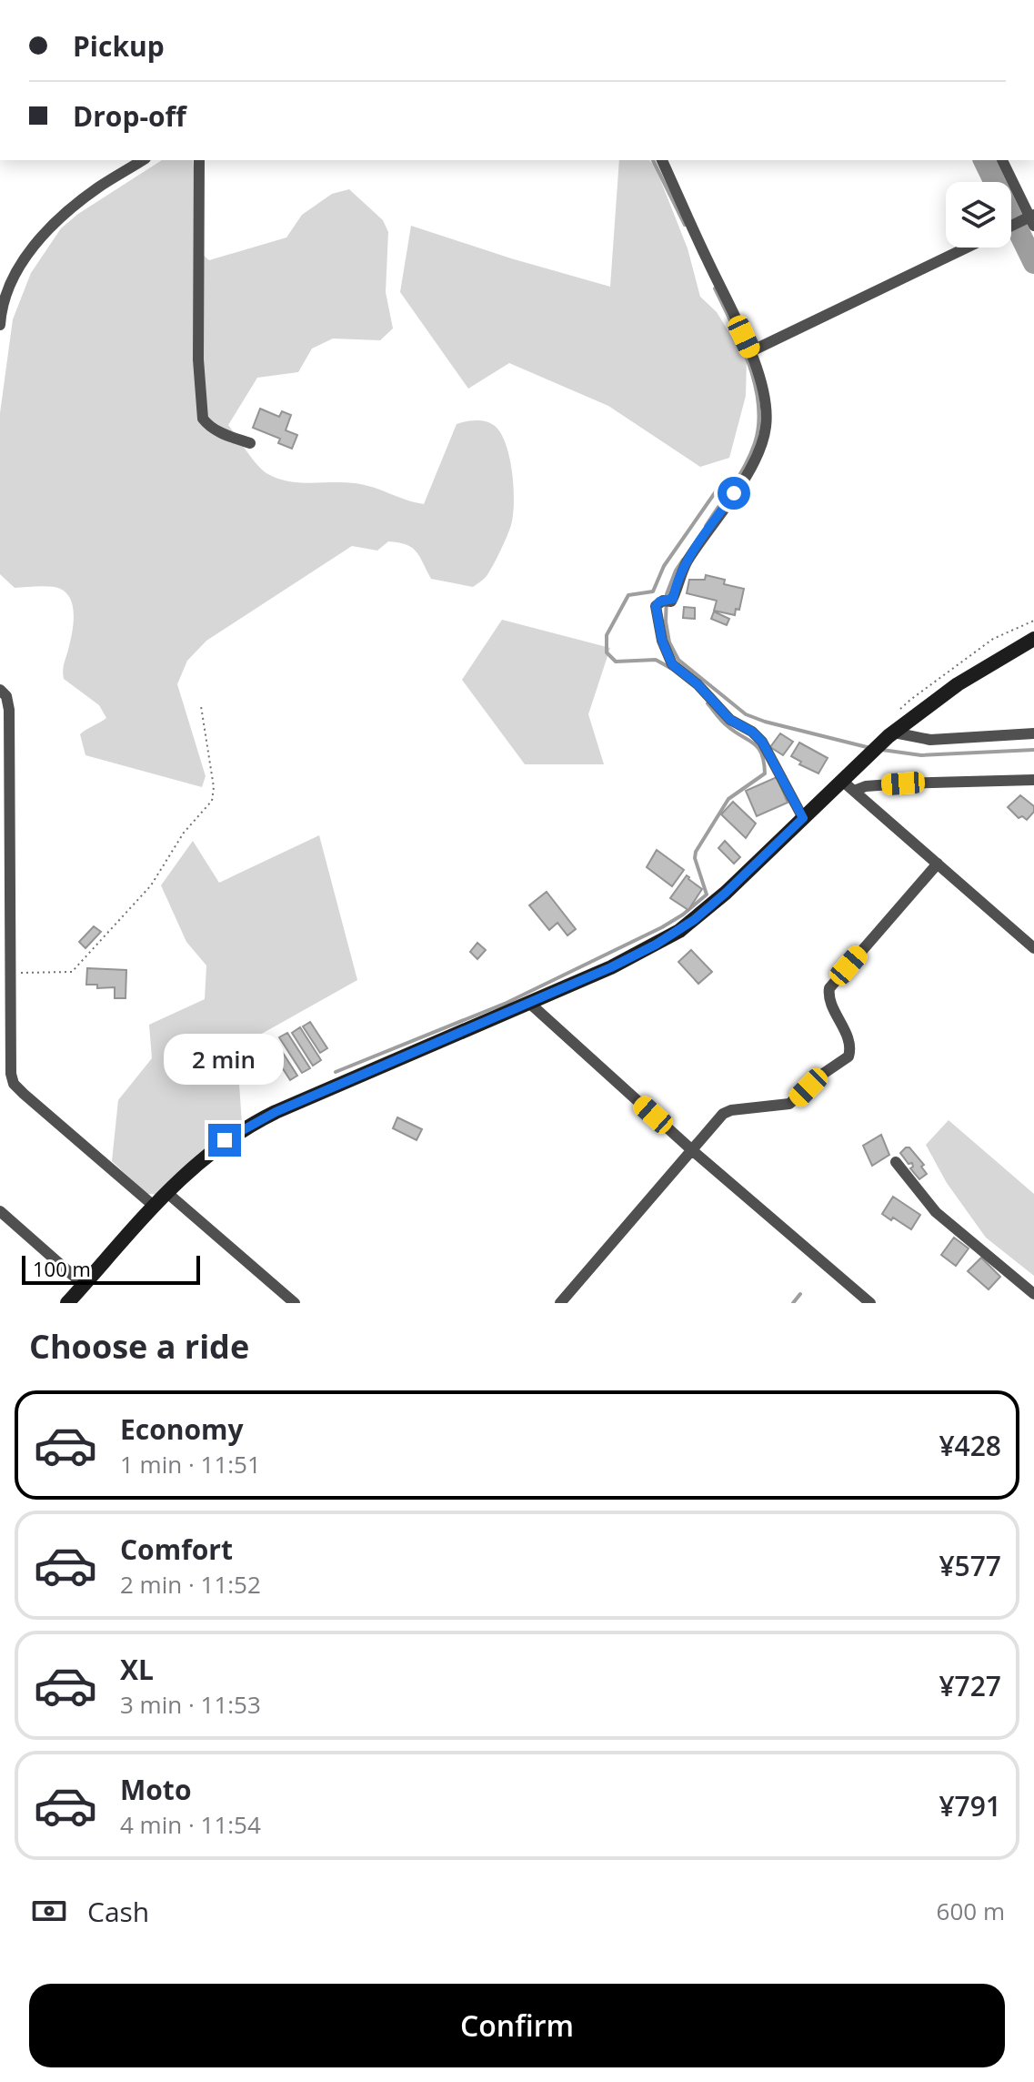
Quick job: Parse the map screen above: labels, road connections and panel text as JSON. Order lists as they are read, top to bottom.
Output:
{
  "scale_bar": "100 m",
  "page": {
    "banner": ["Pickup", "Drop-off"],
    "bubble": "2 min",
    "scale": "100 m",
    "heading": "Choose a ride",
    "list": [
      {
        "name": "Economy",
        "note": "1 min · 11:51",
        "value": "¥428"
      },
      {
        "name": "Comfort",
        "note": "2 min · 11:52",
        "value": "¥577"
      },
      {
        "name": "XL",
        "note": "3 min · 11:53",
        "value": "¥727"
      },
      {
        "name": "Moto",
        "note": "4 min · 11:54",
        "value": "¥791"
      }
    ],
    "pay": ["Cash", "600 m"],
    "buttons": "Confirm"
  }
}
